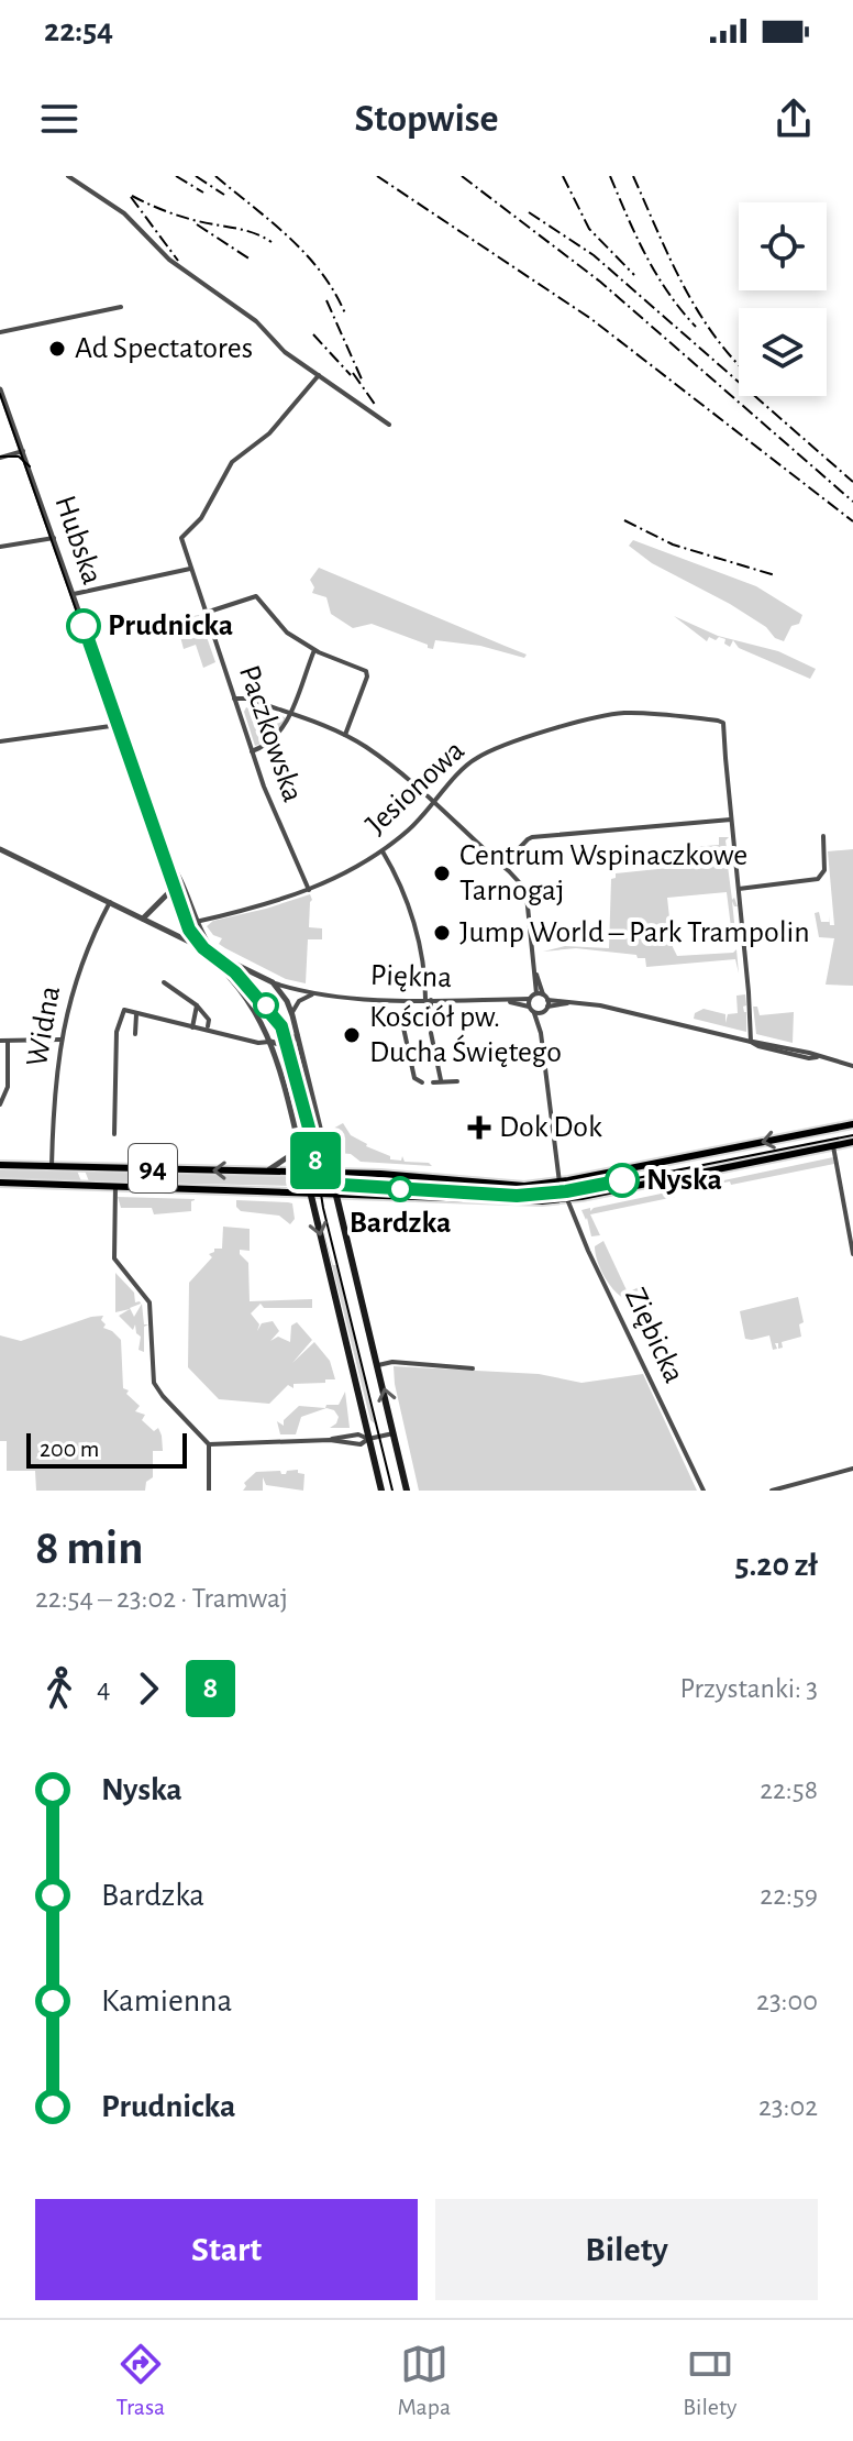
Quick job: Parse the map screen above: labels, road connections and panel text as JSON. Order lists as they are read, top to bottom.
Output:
{
  "streets": {
    "main road": ["94"],
    "street": [
      "Hubska",
      "Paczkowska",
      "Jesionowa",
      "Piękna",
      "Widna",
      "Ziębicka"
    ]
  },
  "crossings": [
    ["Hubska", "Jesionowa"],
    ["Paczkowska", "Jesionowa"],
    ["Widna", "94"],
    ["94", "Ziębicka"]
  ],
  "places": {
    "other": [
      "Ad Spectatores",
      "Prudnicka",
      "Centrum Wspinaczkowe Tarnogaj",
      "Jump World – Park Trampolin",
      "Kościół pw. Ducha Świętego",
      "Nyska",
      "Bardzka"
    ],
    "health": ["Dok Dok"]
  },
  "lines": ["tram line 8"],
  "scale_bar": "200 m",
  "page": {
    "status": "22:54",
    "header": "Stopwise",
    "on_map": "8",
    "scale": "200 m",
    "heading": ["8 min", "22:54 – 23:02 · Tramwaj", "5.20 zł"],
    "legs": ["4", "8", "Przystanki: 3"],
    "list": [
      {
        "name": "Nyska",
        "value": "22:58"
      },
      {
        "name": "Bardzka",
        "value": "22:59"
      },
      {
        "name": "Kamienna",
        "value": "23:00"
      },
      {
        "name": "Prudnicka",
        "value": "23:02"
      }
    ],
    "buttons": ["Start", "Bilety"],
    "tabs": ["Trasa", "Mapa", "Bilety"]
  }
}
